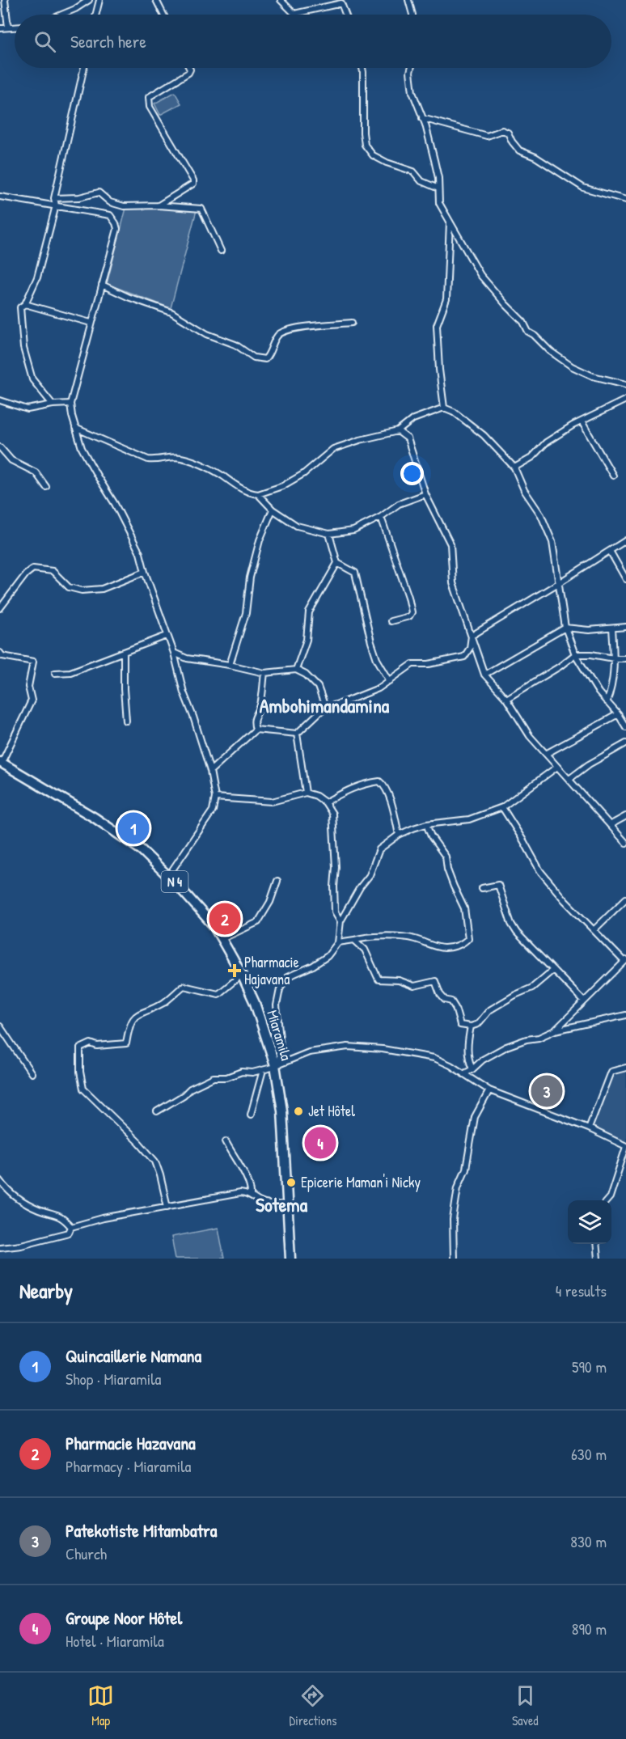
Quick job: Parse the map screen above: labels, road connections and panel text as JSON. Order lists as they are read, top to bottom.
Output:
{
  "streets": {
    "main road": ["N 4", "Miaramila"]
  },
  "districts": ["Ambohimandamina", "Sotema"],
  "places": {
    "health": ["Pharmacie Hajavana"],
    "other": ["Jet Hôtel", "Epicerie Maman'i Nicky"]
  },
  "page": {
    "search": "Search here",
    "pins": [
      "1",
      "2",
      "3",
      "4"
    ],
    "heading": ["Nearby", "4 results"],
    "list": [
      {
        "mark": "1",
        "name": "Quincaillerie Namana",
        "note": "Shop · Miaramila",
        "value": "590 m"
      },
      {
        "mark": "2",
        "name": "Pharmacie Hazavana",
        "note": "Pharmacy · Miaramila",
        "value": "630 m"
      },
      {
        "mark": "3",
        "name": "Patekotiste Mitambatra",
        "note": "Church",
        "value": "830 m"
      },
      {
        "mark": "4",
        "name": "Groupe Noor Hôtel",
        "note": "Hotel · Miaramila",
        "value": "890 m"
      }
    ],
    "nav": ["Map", "Directions", "Saved"]
  }
}
